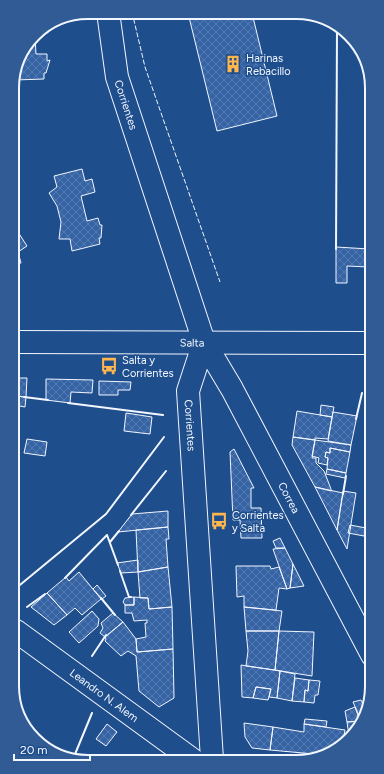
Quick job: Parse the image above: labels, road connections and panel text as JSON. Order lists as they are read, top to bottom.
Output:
{
  "streets": {
    "street": [
      "Corrientes",
      "Salta",
      "Correa",
      "Leandro N. Alem"
    ]
  },
  "crossings": [
    ["Corrientes", "Salta"],
    ["Corrientes", "Correa"],
    ["Salta", "Correa"]
  ],
  "places": {
    "building": ["Harinas Rebacillo"],
    "bus stop": ["Salta y Corrientes", "Corrientes y Salta"]
  },
  "scale_bar": "20 m"
}
